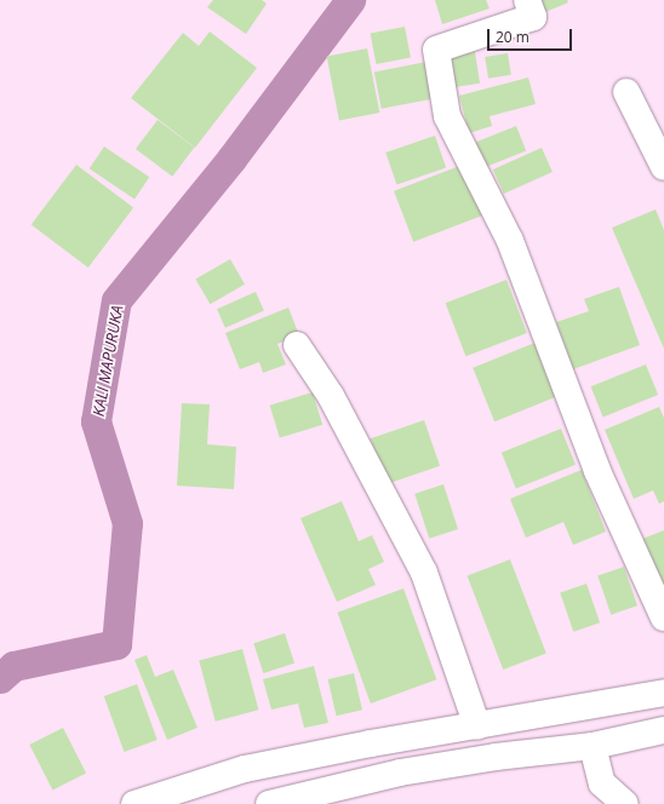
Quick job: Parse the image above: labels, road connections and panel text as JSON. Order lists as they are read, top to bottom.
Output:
{
  "water": ["KALI MAPURUKA"],
  "scale_bar": "20 m"
}
